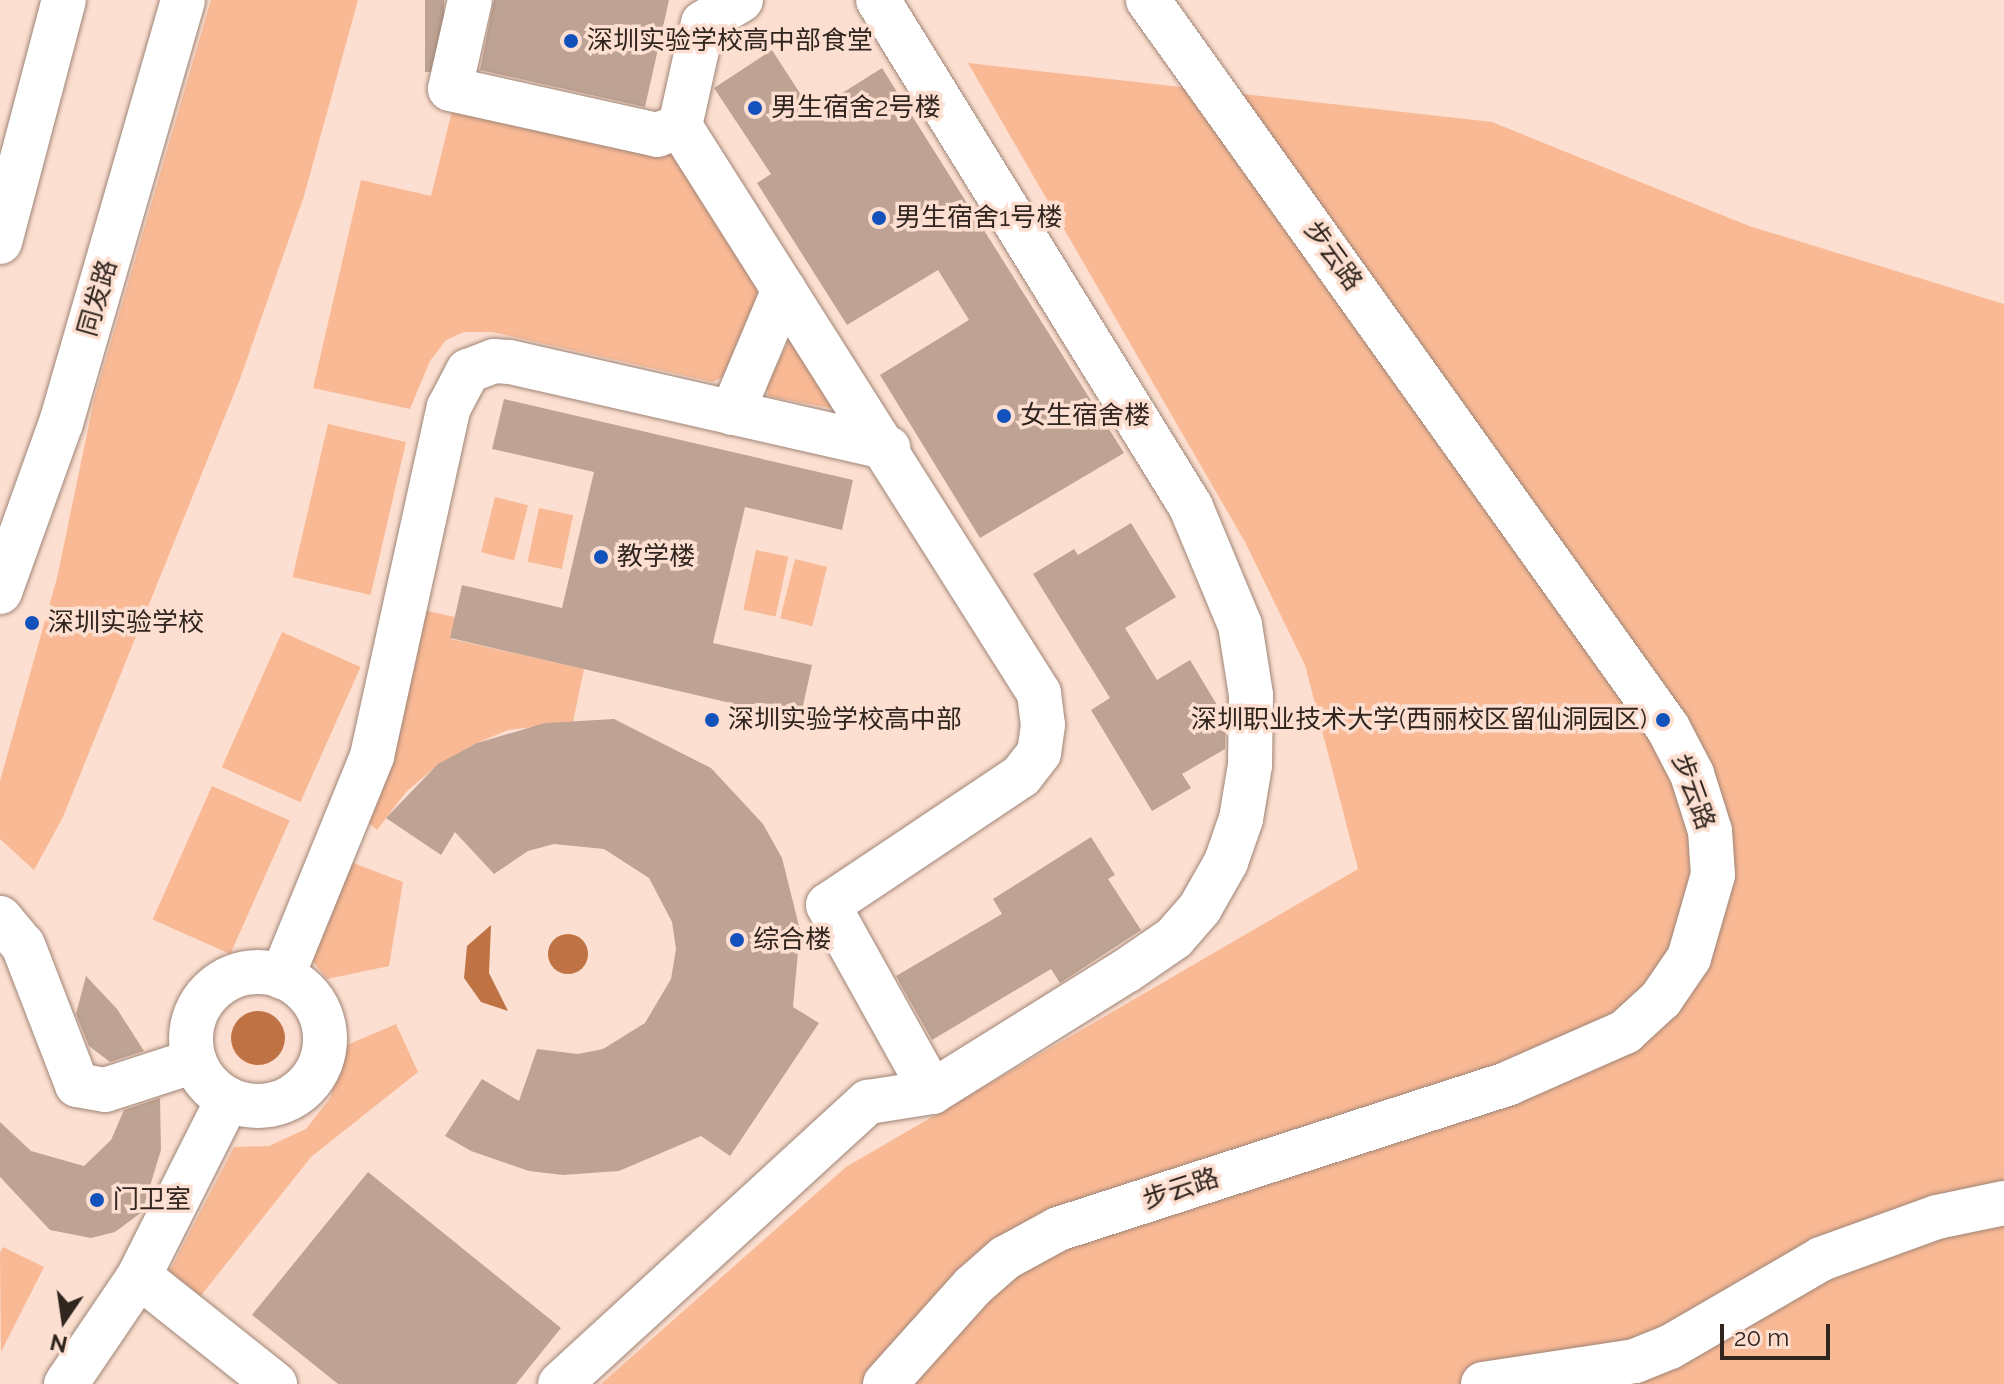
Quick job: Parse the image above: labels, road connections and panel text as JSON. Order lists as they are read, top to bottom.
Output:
{
  "streets": {
    "main road": ["步云路", "同发路"]
  },
  "places": [
    "深圳实验学校高中部食堂",
    "男生宿舍2号楼",
    "男生宿舍1号楼",
    "女生宿舍楼",
    "教学楼",
    "深圳实验学校",
    "深圳实验学校高中部",
    "深圳职业技术大学(西丽校区留仙洞园区)",
    "综合楼",
    "门卫室"
  ],
  "scale_bar": "20 m",
  "north": "bottom"
}
